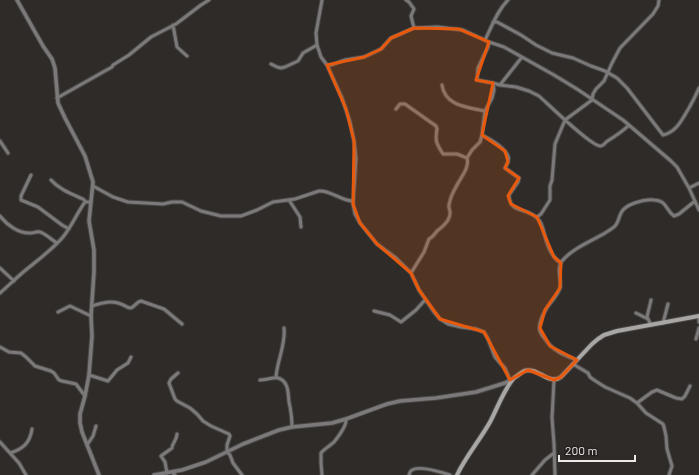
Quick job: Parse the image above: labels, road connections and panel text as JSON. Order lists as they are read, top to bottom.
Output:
{
  "scale_bar": "200 m"
}
